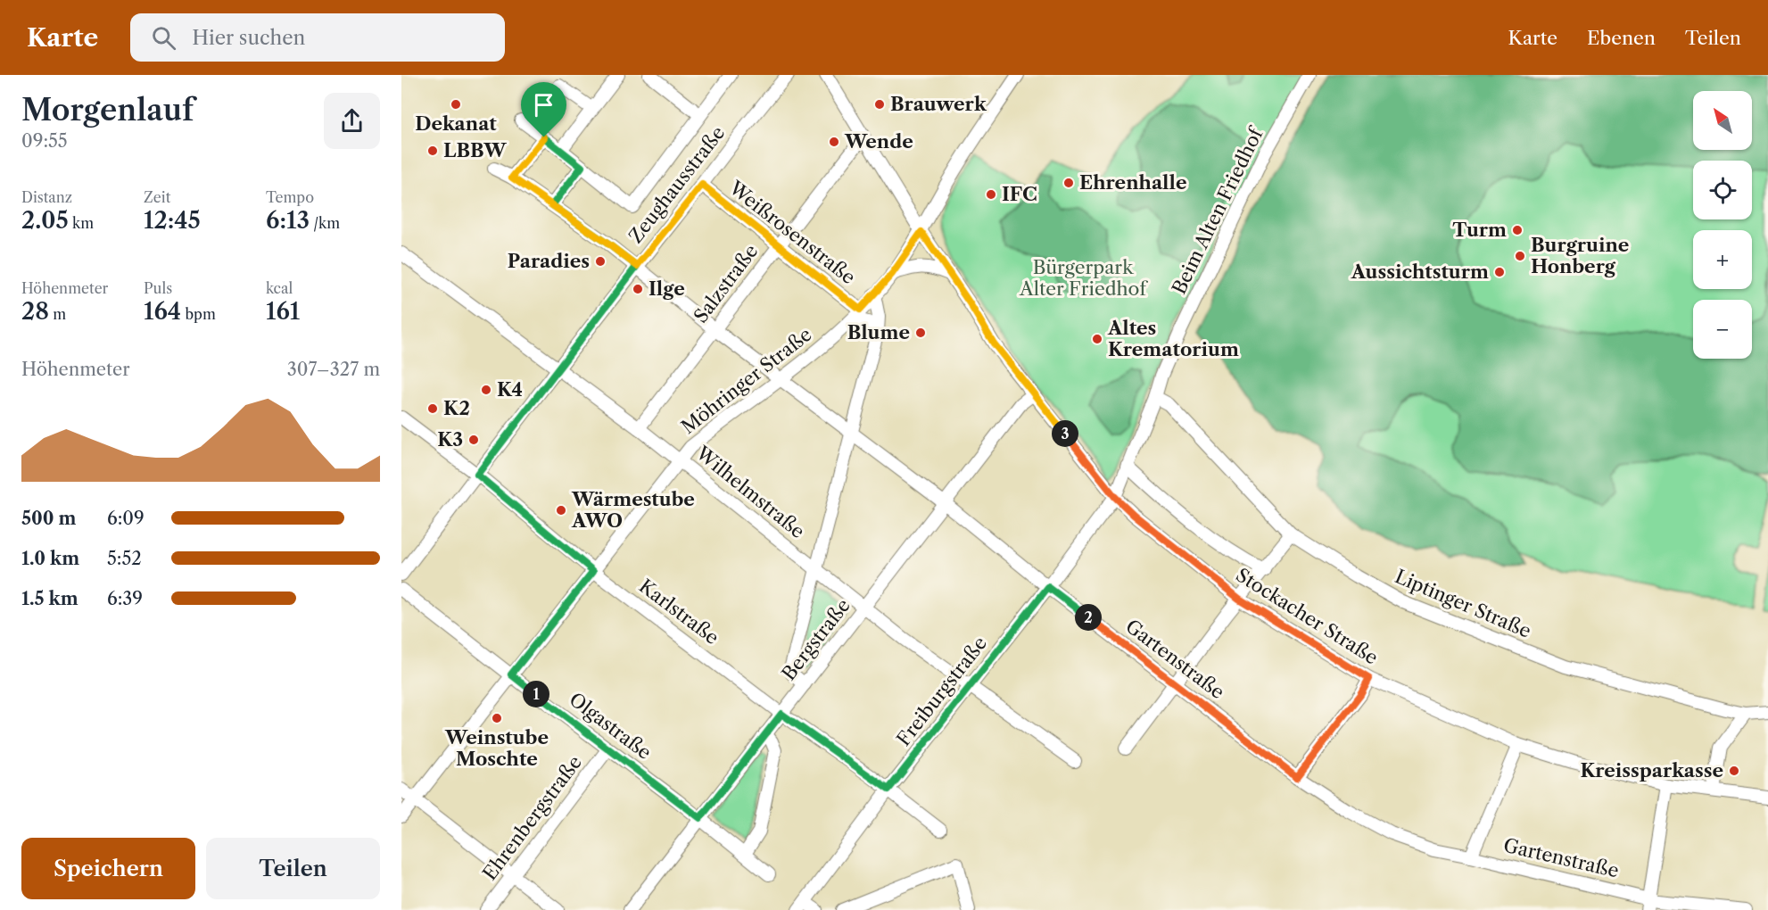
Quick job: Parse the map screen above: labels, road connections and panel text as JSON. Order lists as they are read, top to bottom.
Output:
{
  "streets": {
    "street": [
      "Zeughausstraße",
      "Beim Alten Friedhof",
      "Weißrosenstraße",
      "Salzstraße",
      "Möhringer Straße",
      "Wilhelmstraße",
      "Liptinger Straße",
      "Karlstraße",
      "Stockacher Straße",
      "Bergstraße",
      "Gartenstraße",
      "Freiburgstraße",
      "Olgastraße",
      "Ehrenbergstraße"
    ]
  },
  "crossings": [
    ["Zeughausstraße", "Weißrosenstraße"],
    ["Zeughausstraße", "Wilhelmstraße"],
    ["Zeughausstraße", "Karlstraße"],
    ["Zeughausstraße", "Gartenstraße"],
    ["Beim Alten Friedhof", "Liptinger Straße"],
    ["Weißrosenstraße", "Salzstraße"],
    ["Weißrosenstraße", "Möhringer Straße"],
    ["Salzstraße", "Wilhelmstraße"],
    ["Salzstraße", "Stockacher Straße"],
    ["Salzstraße", "Gartenstraße"],
    ["Möhringer Straße", "Wilhelmstraße"],
    ["Möhringer Straße", "Karlstraße"],
    ["Möhringer Straße", "Stockacher Straße"],
    ["Möhringer Straße", "Gartenstraße"],
    ["Möhringer Straße", "Olgastraße"],
    ["Wilhelmstraße", "Bergstraße"],
    ["Wilhelmstraße", "Freiburgstraße"],
    ["Karlstraße", "Bergstraße"],
    ["Karlstraße", "Freiburgstraße"],
    ["Stockacher Straße", "Bergstraße"],
    ["Stockacher Straße", "Freiburgstraße"],
    ["Bergstraße", "Gartenstraße"],
    ["Bergstraße", "Olgastraße"],
    ["Gartenstraße", "Freiburgstraße"],
    ["Olgastraße", "Ehrenbergstraße"]
  ],
  "parks": ["Bürgerpark Alter Friedhof"],
  "places": [
    "Dekanat",
    "Brauwerk",
    "Wende",
    "LBBW",
    "Ehrenhalle",
    "IFC",
    "Turm",
    "Burgruine Honberg",
    "Paradies",
    "Aussichtsturm",
    "Ilge",
    "Blume",
    "Altes Krematorium",
    "K4",
    "K2",
    "K3",
    "Wärmestube AWO",
    "Weinstube Moschte",
    "Kreissparkasse"
  ],
  "north": "top left",
  "page": {
    "header": "Karte",
    "search": "Hier suchen",
    "nav": ["Karte", "Ebenen", "Teilen"],
    "heading": ["Morgenlauf", "09:55"],
    "map_buttons": ["+", "−"],
    "stats": [
      ["Distanz", "2.05 km"],
      ["Zeit", "12:45"],
      ["Tempo", "6:13 /km"],
      ["Höhenmeter", "28 m"],
      ["Puls", "164 bpm"],
      ["kcal", "161"]
    ],
    "chart": ["Höhenmeter", "307–327 m"],
    "pins": ["3", "2", "1"],
    "list": [
      {
        "name": "500 m",
        "note": "6:09"
      },
      {
        "name": "1.0 km",
        "note": "5:52"
      },
      {
        "name": "1.5 km",
        "note": "6:39"
      }
    ],
    "buttons": ["Speichern", "Teilen"]
  }
}
